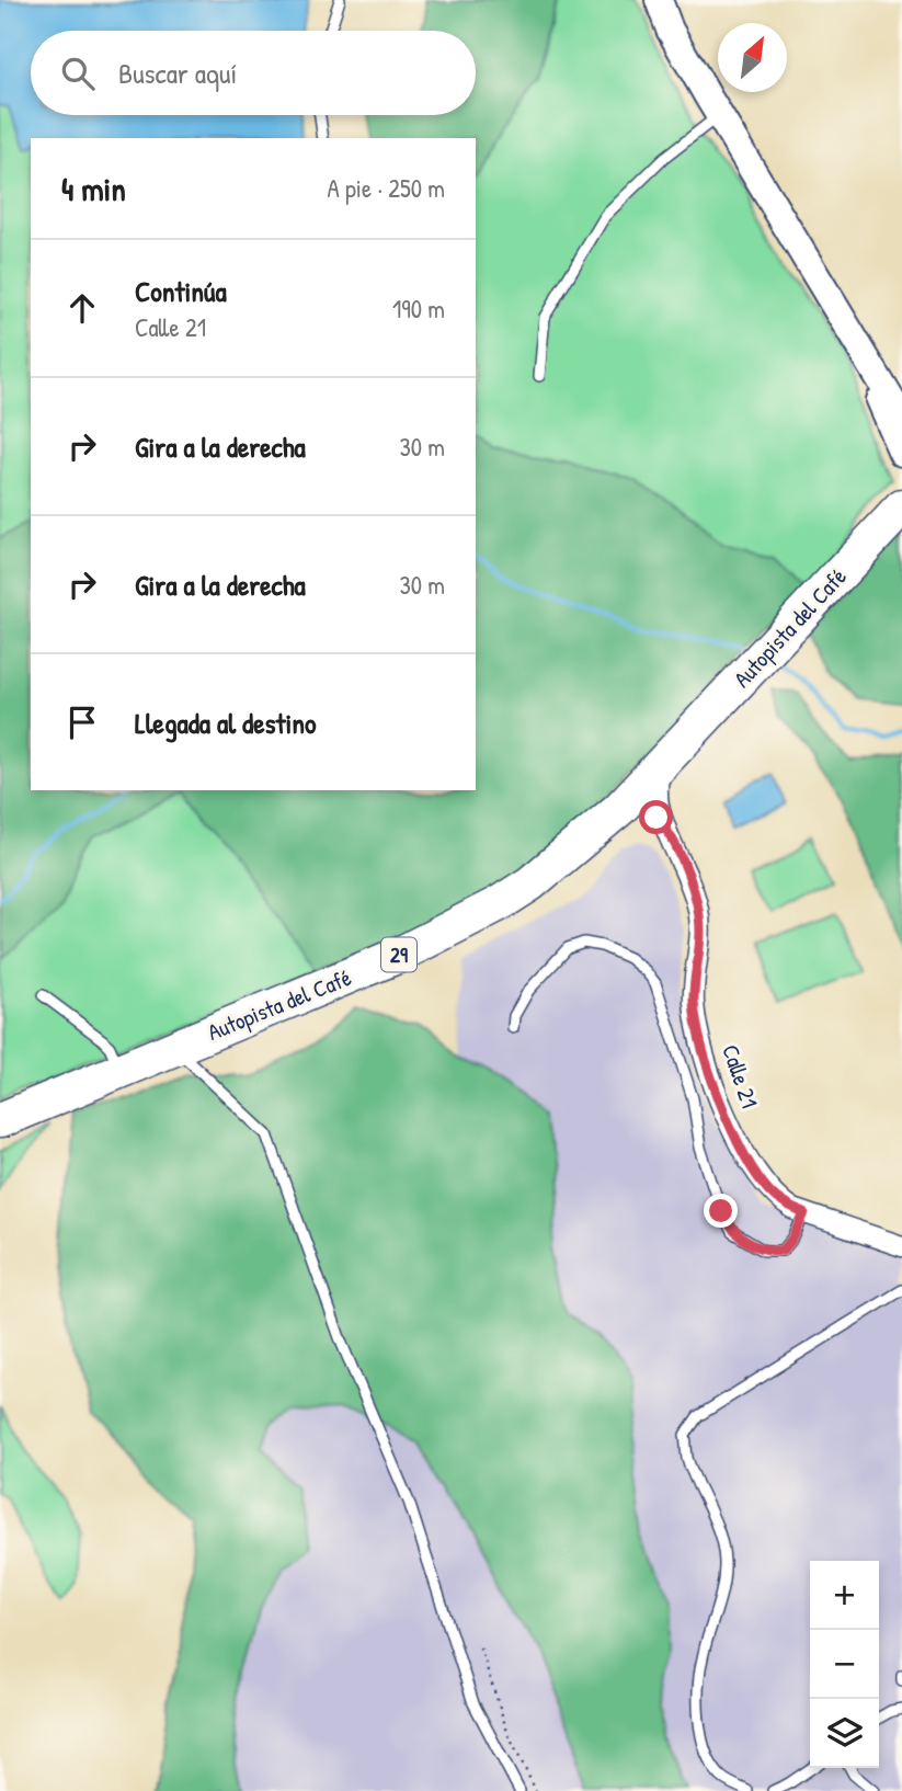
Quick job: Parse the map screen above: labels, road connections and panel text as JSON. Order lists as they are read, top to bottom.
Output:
{
  "streets": {
    "highway": ["Autopista del Café", "29"],
    "street": ["Calle 21"]
  },
  "crossings": [
    ["Autopista del Café", "Calle 21"]
  ],
  "north": "top right",
  "page": {
    "search": "Buscar aquí",
    "heading": ["4 min", "A pie · 250 m"],
    "list": [
      ["Continúa", "Calle 21", "190 m"],
      ["Gira a la derecha", "30 m"],
      ["Gira a la derecha", "30 m"],
      "Llegada al destino"
    ],
    "map_buttons": ["+", "−"]
  }
}
